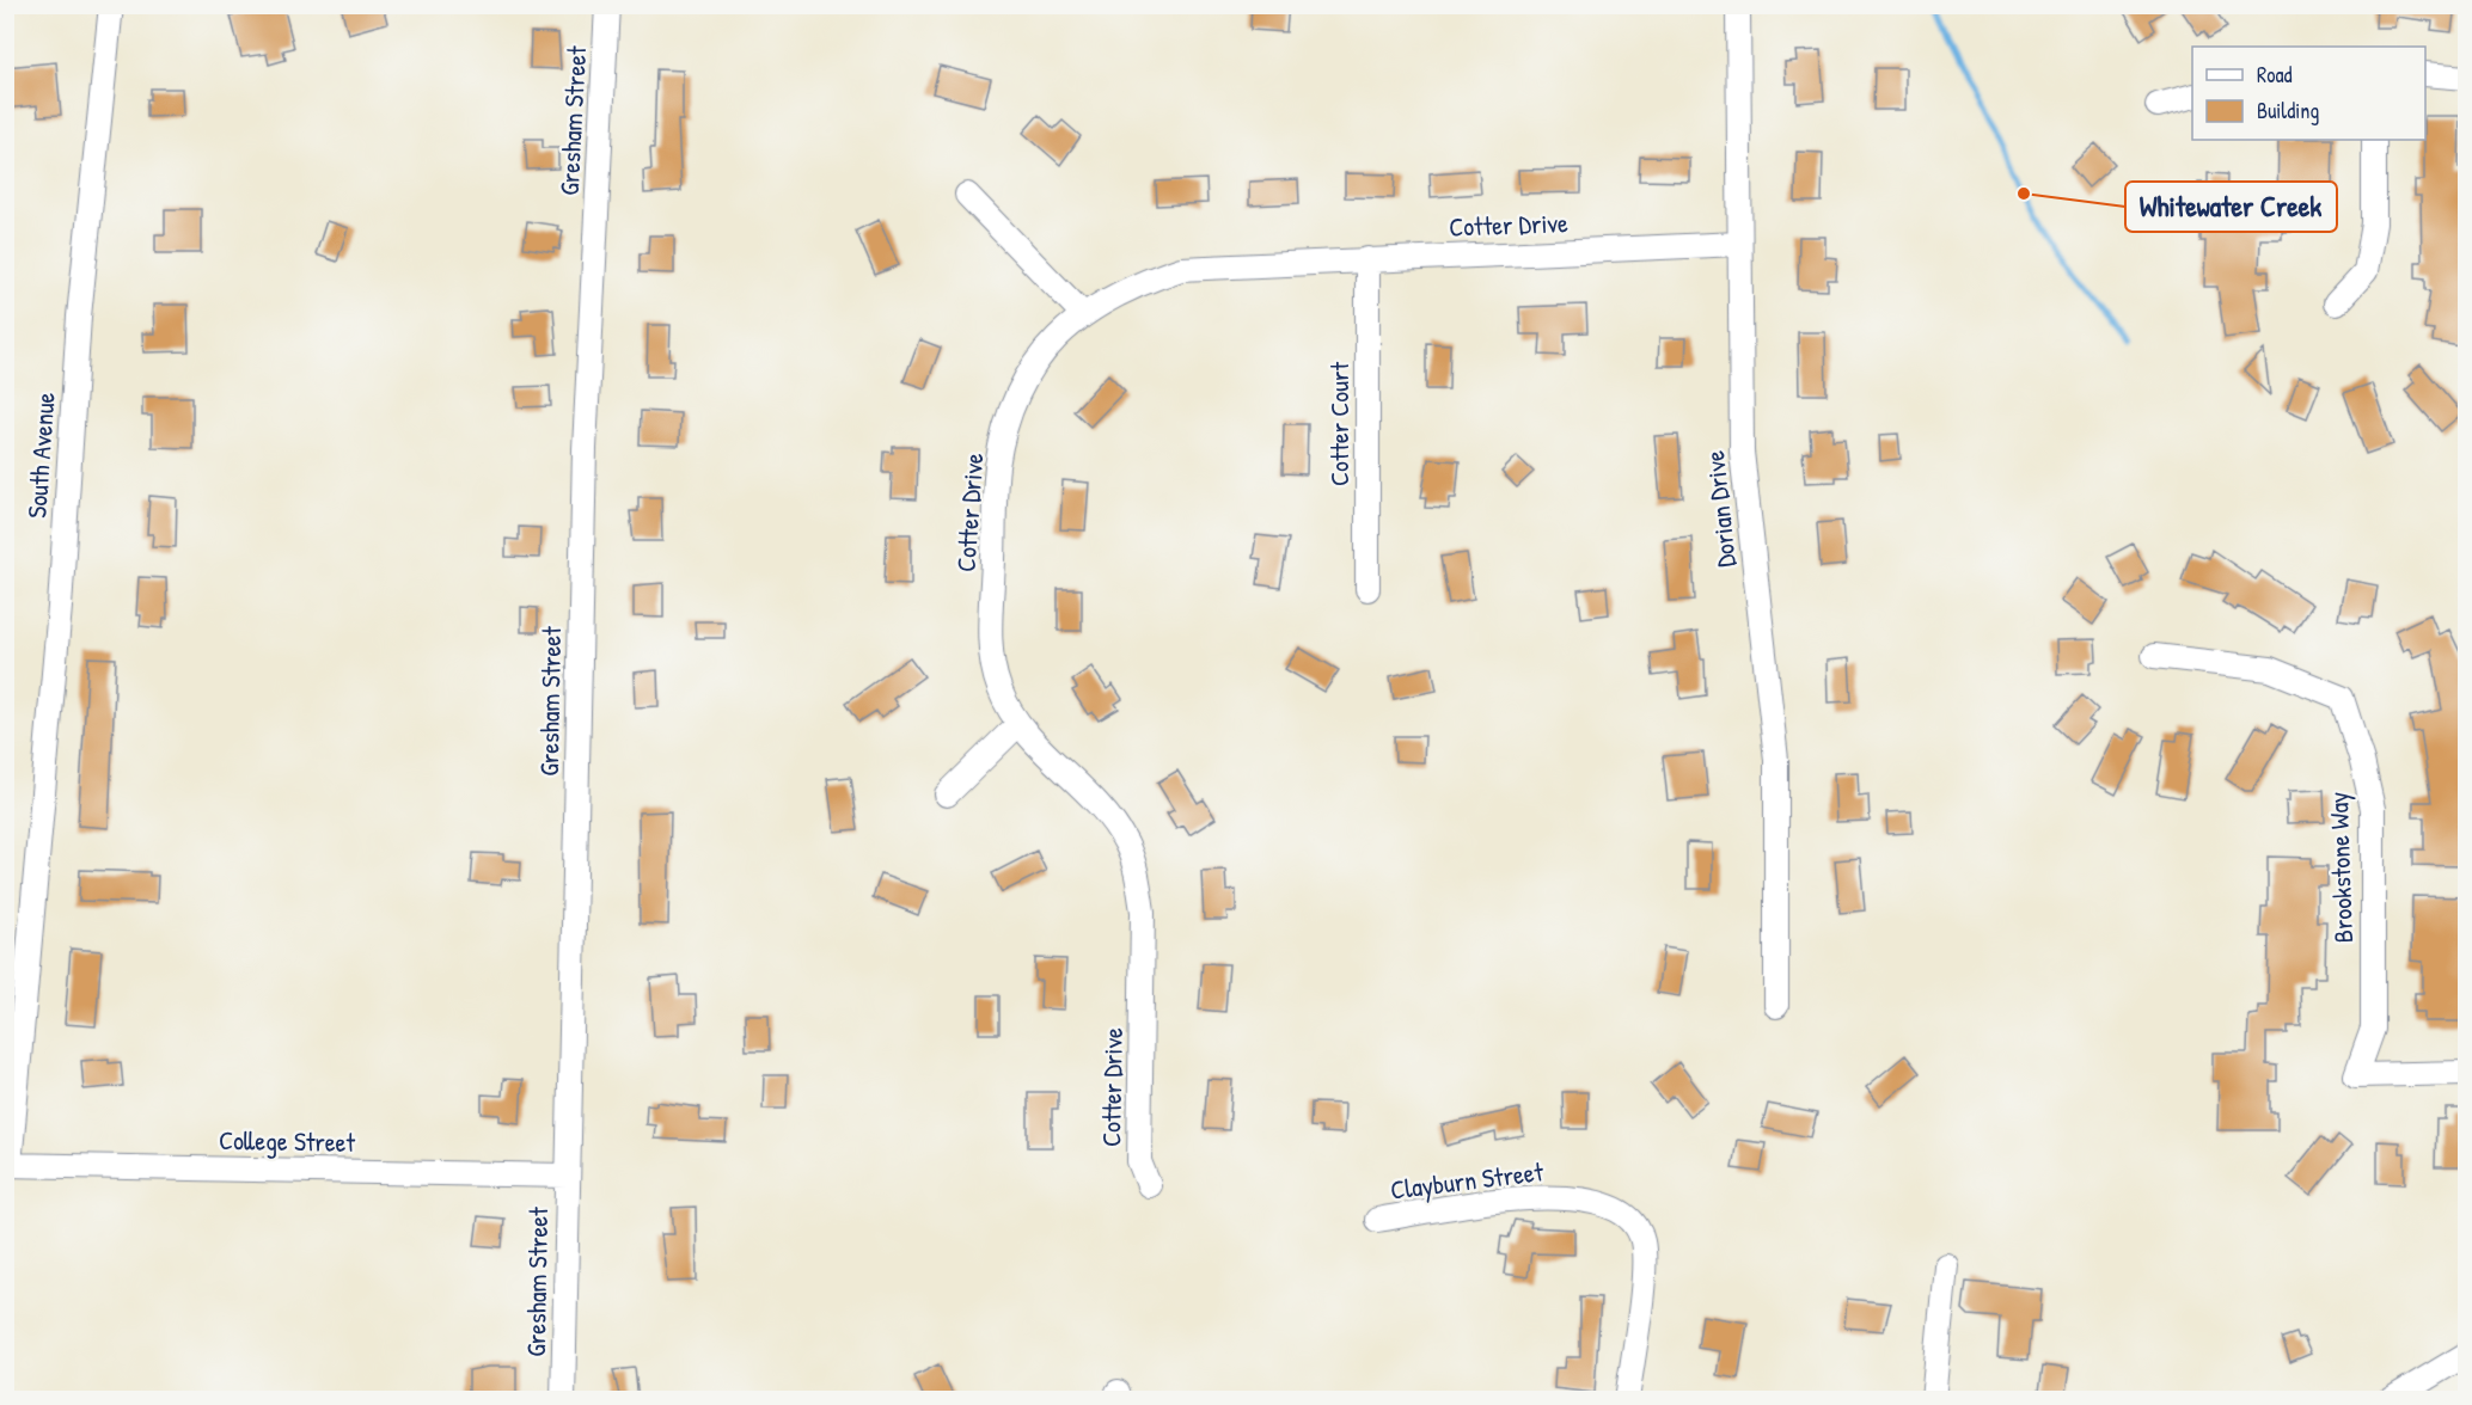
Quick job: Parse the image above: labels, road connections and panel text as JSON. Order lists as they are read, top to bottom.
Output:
{
  "streets": {
    "street": [
      "Gresham Street",
      "Cotter Drive",
      "Cotter Court",
      "South Avenue",
      "Dorian Drive",
      "Brookstone Way",
      "College Street",
      "Clayburn Street"
    ]
  },
  "crossings": [
    ["Gresham Street", "College Street"],
    ["Cotter Drive", "Cotter Court"],
    ["Cotter Drive", "Dorian Drive"],
    ["South Avenue", "College Street"]
  ],
  "places": ["Whitewater Creek"],
  "legend": ["Road", "Building"]
}
